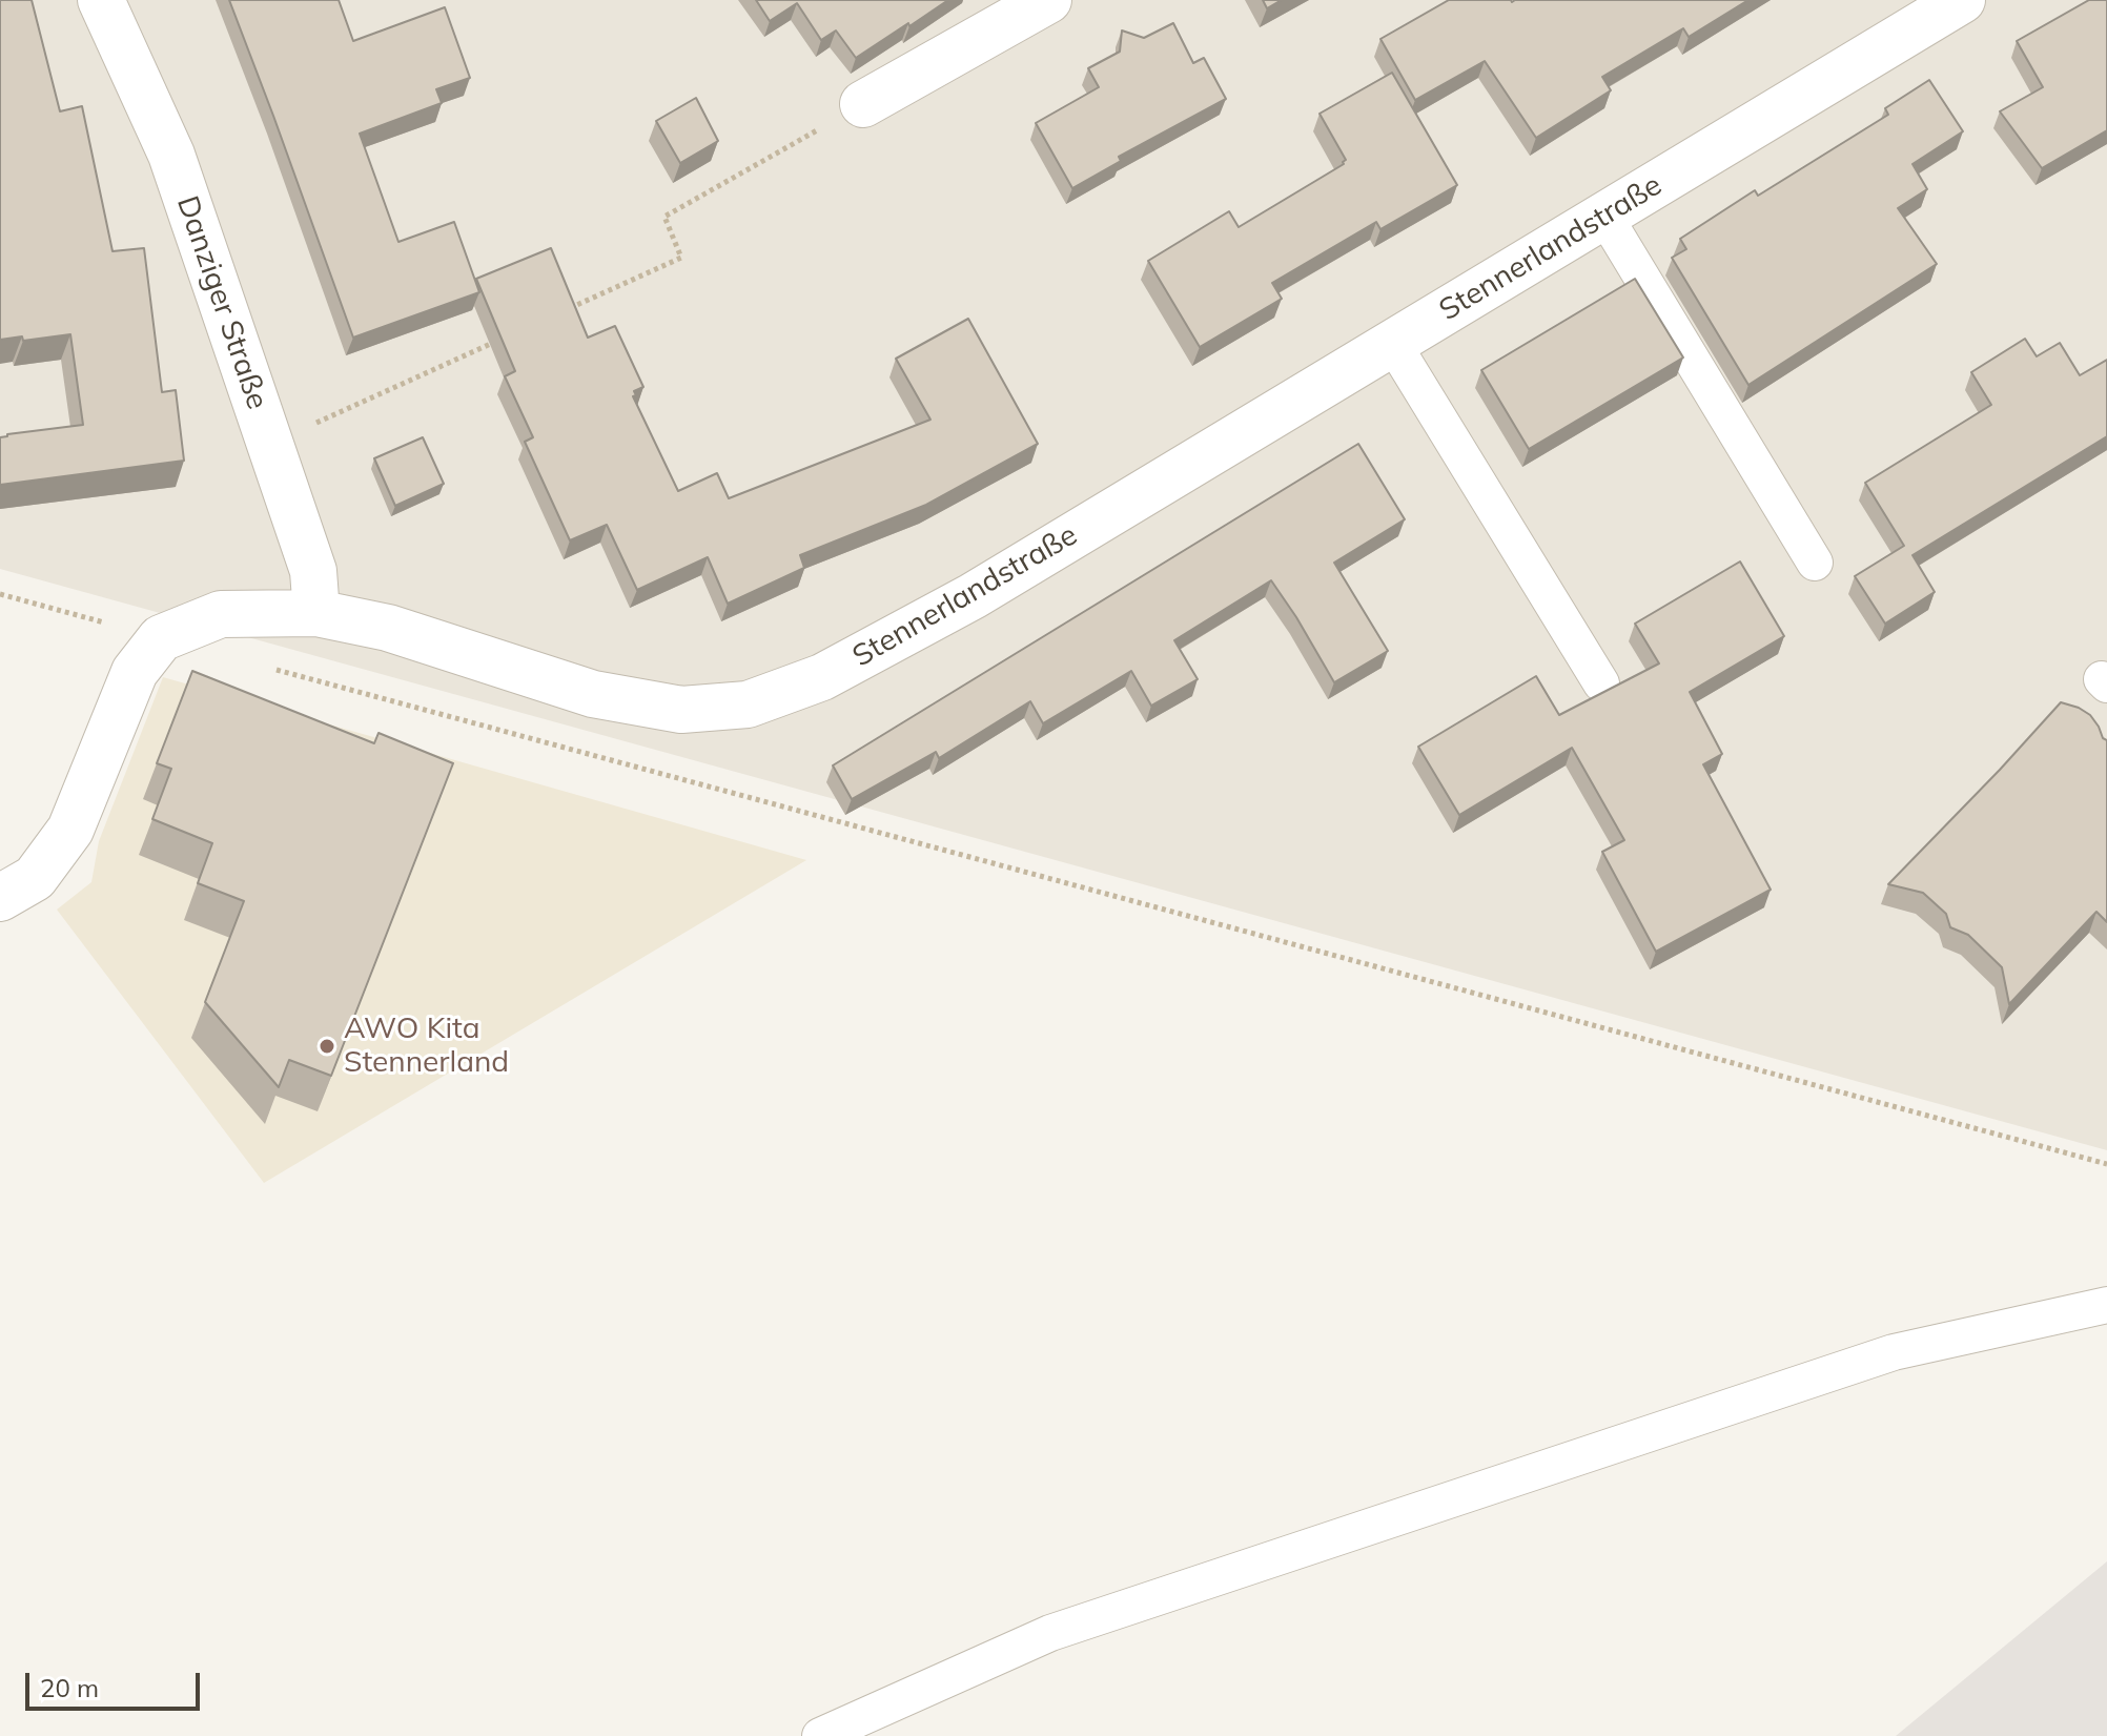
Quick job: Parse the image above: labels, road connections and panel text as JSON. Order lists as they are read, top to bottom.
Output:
{
  "streets": {
    "street": ["Stennerlandstraße", "Danziger Straße"]
  },
  "crossings": [
    ["Stennerlandstraße", "Danziger Straße"]
  ],
  "places": ["AWO Kita Stennerland"],
  "scale_bar": "20 m"
}
